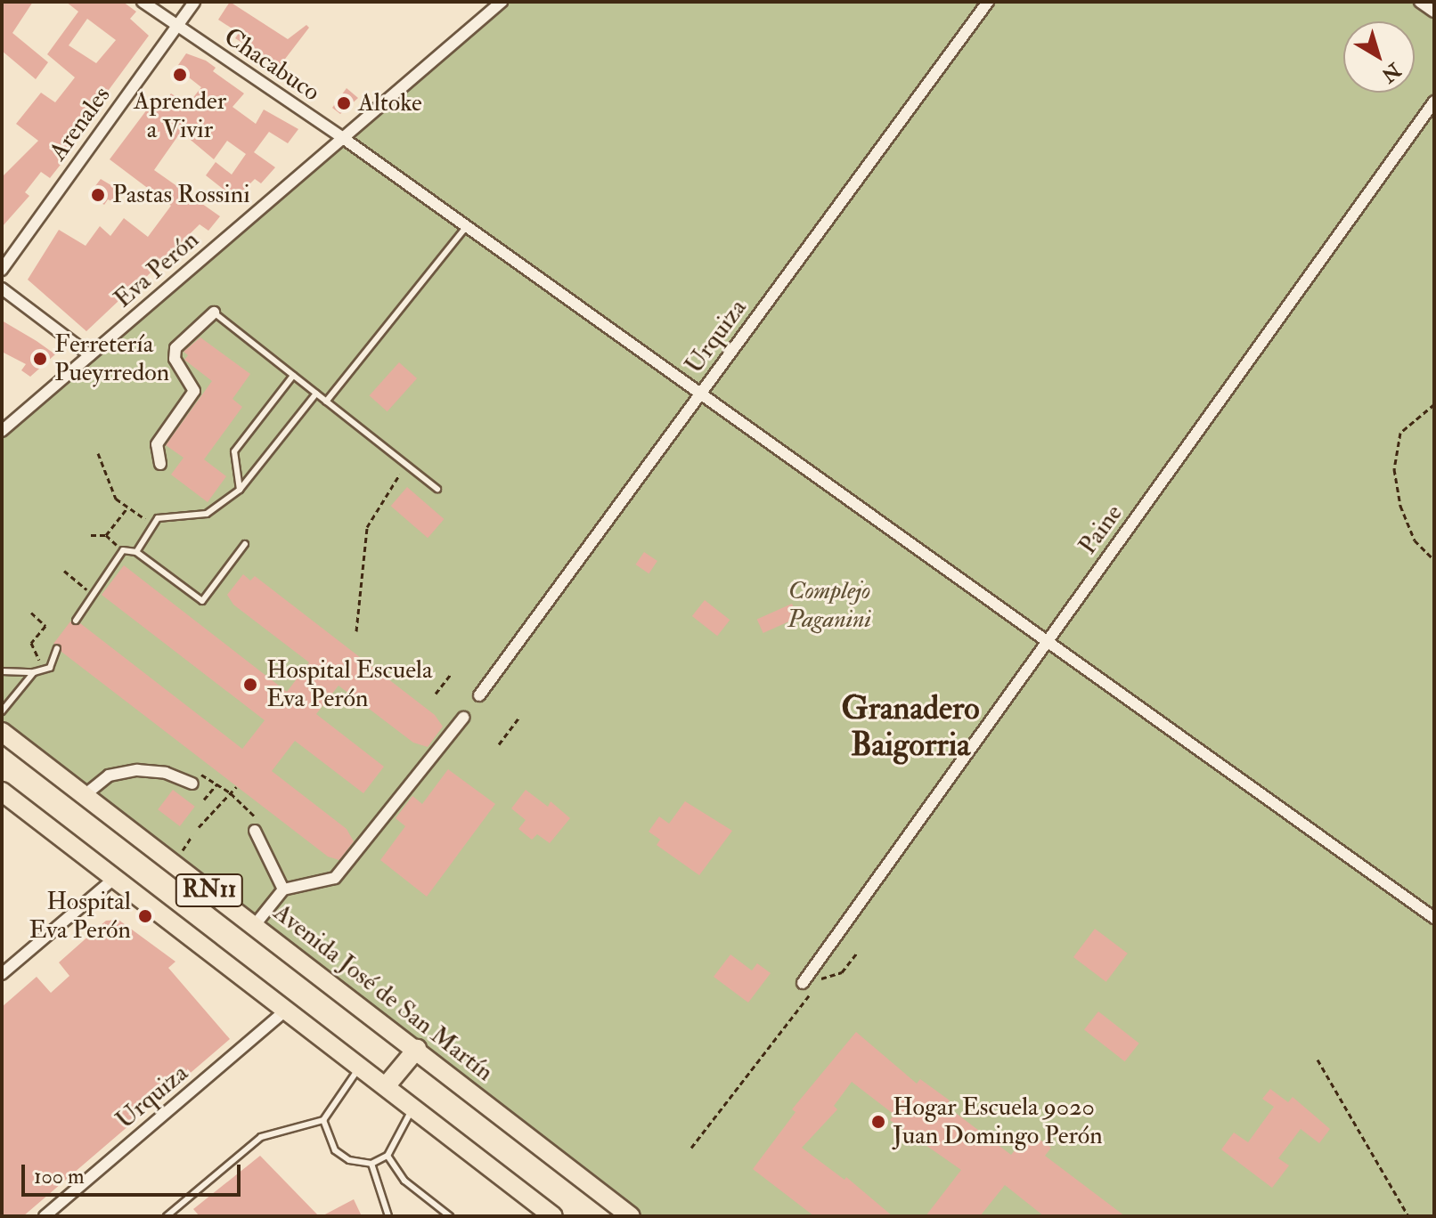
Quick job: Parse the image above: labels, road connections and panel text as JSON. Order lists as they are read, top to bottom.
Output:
{
  "streets": {
    "main road": ["RN11", "Avenida José de San Martín"],
    "street": [
      "Chacabuco",
      "Arenales",
      "Eva Perón",
      "Urquiza",
      "Paine"
    ]
  },
  "crossings": [
    ["Chacabuco", "Arenales"],
    ["Chacabuco", "Eva Perón"],
    ["Chacabuco", "Urquiza"],
    ["Chacabuco", "Paine"],
    ["Urquiza", "RN11"]
  ],
  "districts": ["Granadero Baigorria"],
  "parks": ["Complejo Paganini"],
  "places": [
    "Aprender a Vivir",
    "Altoke",
    "Pastas Rossini",
    "Ferretería Pueyrredon",
    "Hospital Escuela Eva Perón",
    "Hospital Eva Perón",
    "Hogar Escuela 9020 Juan Domingo Perón"
  ],
  "scale_bar": "100 m",
  "north": "bottom right"
}
